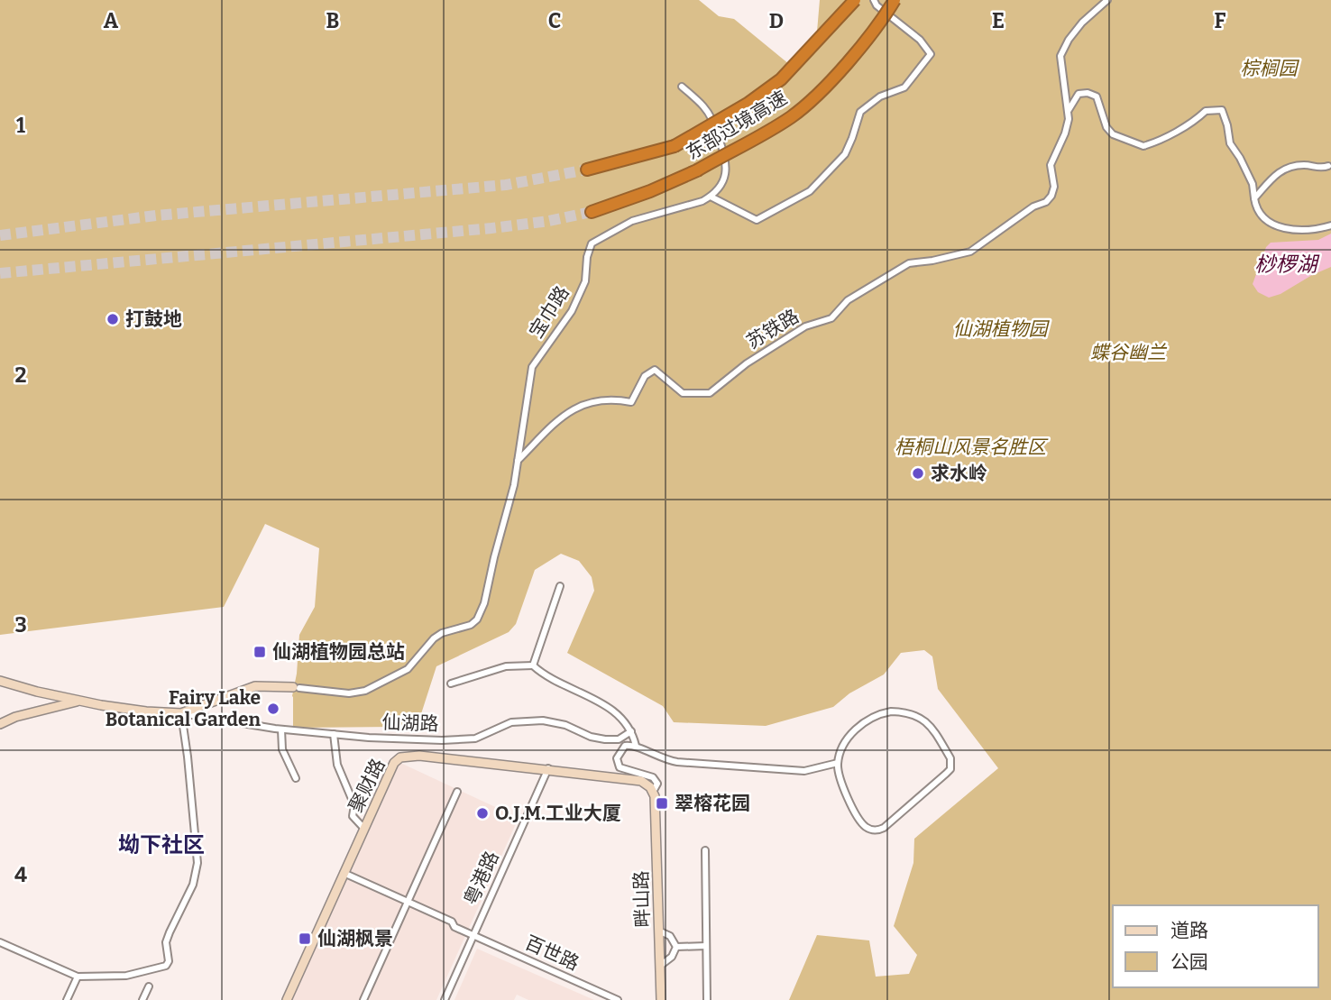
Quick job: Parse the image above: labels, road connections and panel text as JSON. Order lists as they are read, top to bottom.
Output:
{
  "streets": {
    "highway": ["东部过境高速"],
    "street": [
      "宝巾路",
      "苏铁路",
      "仙湖路",
      "聚财路",
      "粤港路",
      "畔山路",
      "百世路"
    ]
  },
  "crossings": [
    ["宝巾路", "苏铁路"],
    ["宝巾路", "仙湖路"],
    ["聚财路", "粤港路"],
    ["聚财路", "畔山路"],
    ["聚财路", "百世路"],
    ["粤港路", "百世路"]
  ],
  "districts": ["坳下社区"],
  "water": ["桫椤湖"],
  "parks": [
    "棕榈园",
    "仙湖植物园",
    "蝶谷幽兰",
    "梧桐山风景名胜区"
  ],
  "places": {
    "other": [
      "打鼓地",
      "求水岭",
      "Fairy Lake Botanical Garden",
      "O.J.M.工业大厦"
    ],
    "transit": ["仙湖植物园总站", "翠榕花园", "仙湖枫景"]
  },
  "legend": ["道路", "公园"],
  "grid": {
    "columns": [
      "A",
      "B",
      "C",
      "D",
      "E",
      "F"
    ],
    "rows": [
      "1",
      "2",
      "3",
      "4"
    ]
  }
}
